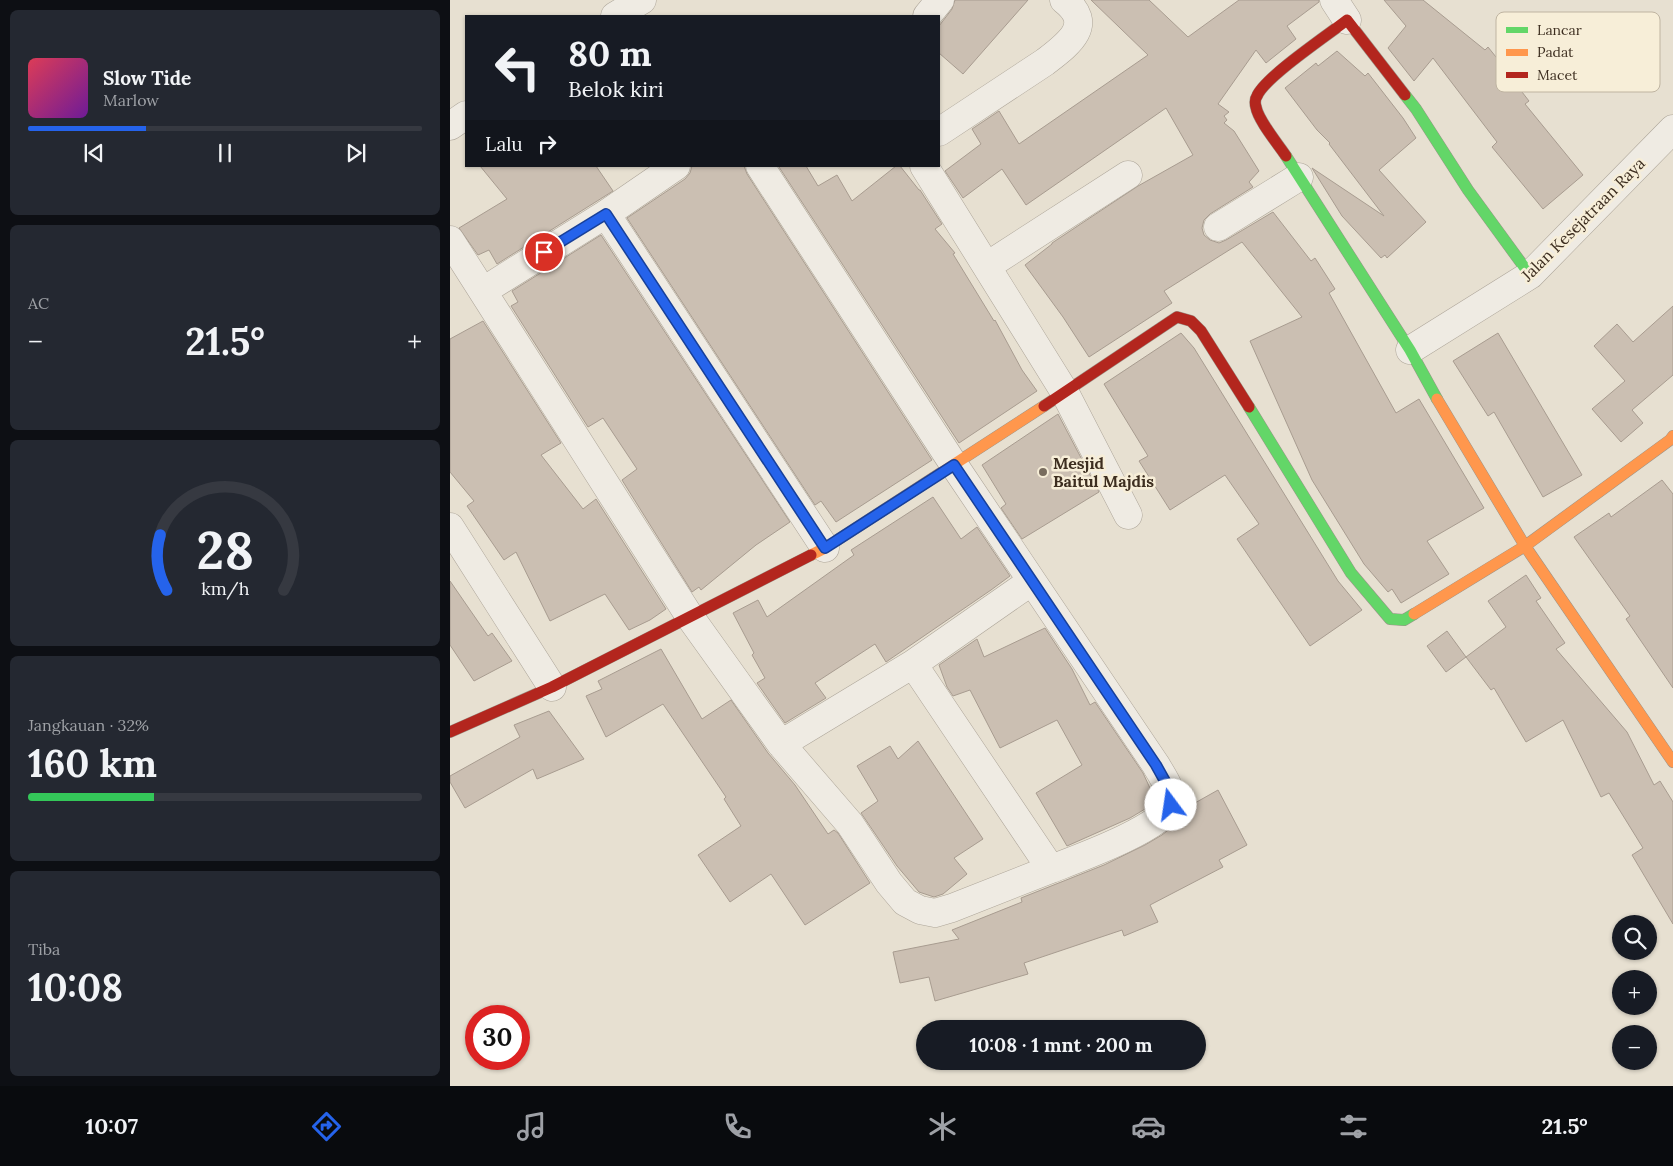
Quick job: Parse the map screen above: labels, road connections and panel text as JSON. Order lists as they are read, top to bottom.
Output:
{
  "streets": {
    "street": ["Jalan Kesejatraan Raya"]
  },
  "places": ["Mesjid Baitul Majdis"],
  "legend": ["Lancar", "Padat", "Macet"],
  "page": {
    "turn": ["80 m", "Belok kiri"],
    "song": ["Slow Tide", "Marlow"],
    "then": "Lalu",
    "tile": [
      "AC",
      ["Jangkauan · 32%", "160 km"],
      ["Tiba", "10:08"]
    ],
    "heat": ["−", "21.5°", "+"],
    "map_buttons": ["+", "−"],
    "limit": "30",
    "trip": "10:08 · 1 mnt · 200 m",
    "tabs": ["10:07", "21.5°"],
    "gauge": ["28", "km/h"]
  }
}
